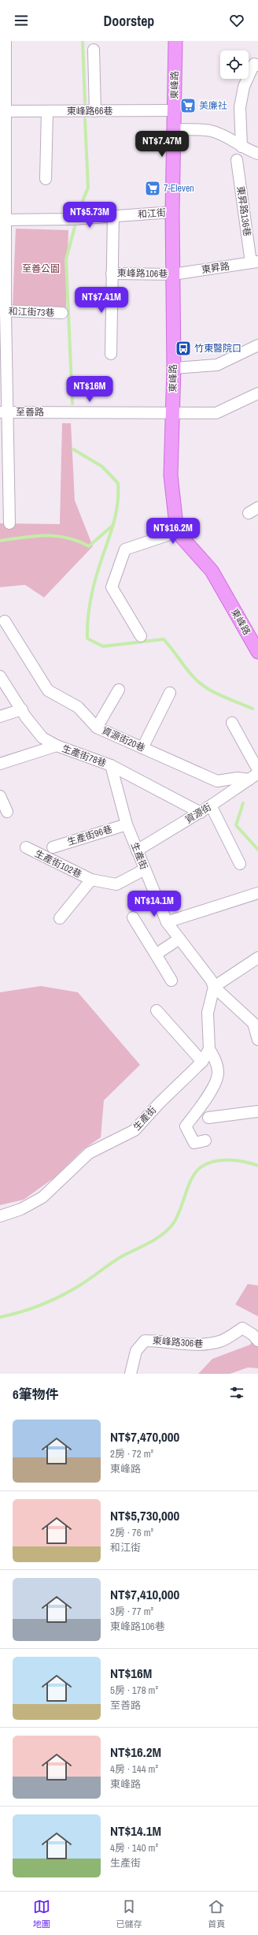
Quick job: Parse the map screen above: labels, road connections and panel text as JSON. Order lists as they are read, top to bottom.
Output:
{
  "streets": {
    "main road": ["東峰路"],
    "street": [
      "東峰路66巷",
      "東昇路136巷",
      "和江街",
      "東昇路",
      "東峰路106巷",
      "和江街73巷",
      "至善路",
      "資源街20巷",
      "生產街78巷",
      "資源街",
      "生產街96巷",
      "生產街",
      "生產街102巷",
      "東峰路306巷"
    ]
  },
  "crossings": [
    ["東峰路", "東峰路66巷"],
    ["東峰路", "和江街"],
    ["東峰路", "東昇路"],
    ["東峰路", "東峰路106巷"],
    ["東峰路", "至善路"],
    ["東昇路136巷", "東昇路"],
    ["和江街", "東峰路106巷"],
    ["東昇路", "東峰路106巷"],
    ["資源街20巷", "資源街"],
    ["生產街78巷", "資源街"],
    ["生產街78巷", "生產街"],
    ["資源街", "生產街"],
    ["生產街96巷", "生產街"],
    ["生產街", "生產街102巷"]
  ],
  "parks": ["至善公園"],
  "places": {
    "supermarket": ["美廉社", "7-Eleven"],
    "bus stop": ["竹東醫院口"]
  },
  "page": {
    "header": "Doorstep",
    "price": [
      "NT$7.47M",
      "NT$5.73M",
      "NT$7.41M",
      "NT$16M",
      "NT$16.2M",
      "NT$14.1M"
    ],
    "heading": "6筆物件",
    "list": [
      {
        "name": "NT$7,470,000",
        "note": "2房 · 72 m² · 東峰路"
      },
      {
        "name": "NT$5,730,000",
        "note": "2房 · 76 m² · 和江街"
      },
      {
        "name": "NT$7,410,000",
        "note": "3房 · 77 m² · 東峰路106巷"
      },
      {
        "name": "NT$16M",
        "note": "5房 · 178 m² · 至善路"
      },
      {
        "name": "NT$16.2M",
        "note": "4房 · 144 m² · 東峰路"
      },
      {
        "name": "NT$14.1M",
        "note": "4房 · 140 m² · 生產街"
      }
    ],
    "tabs": ["地圖", "已儲存", "首頁"]
  }
}
